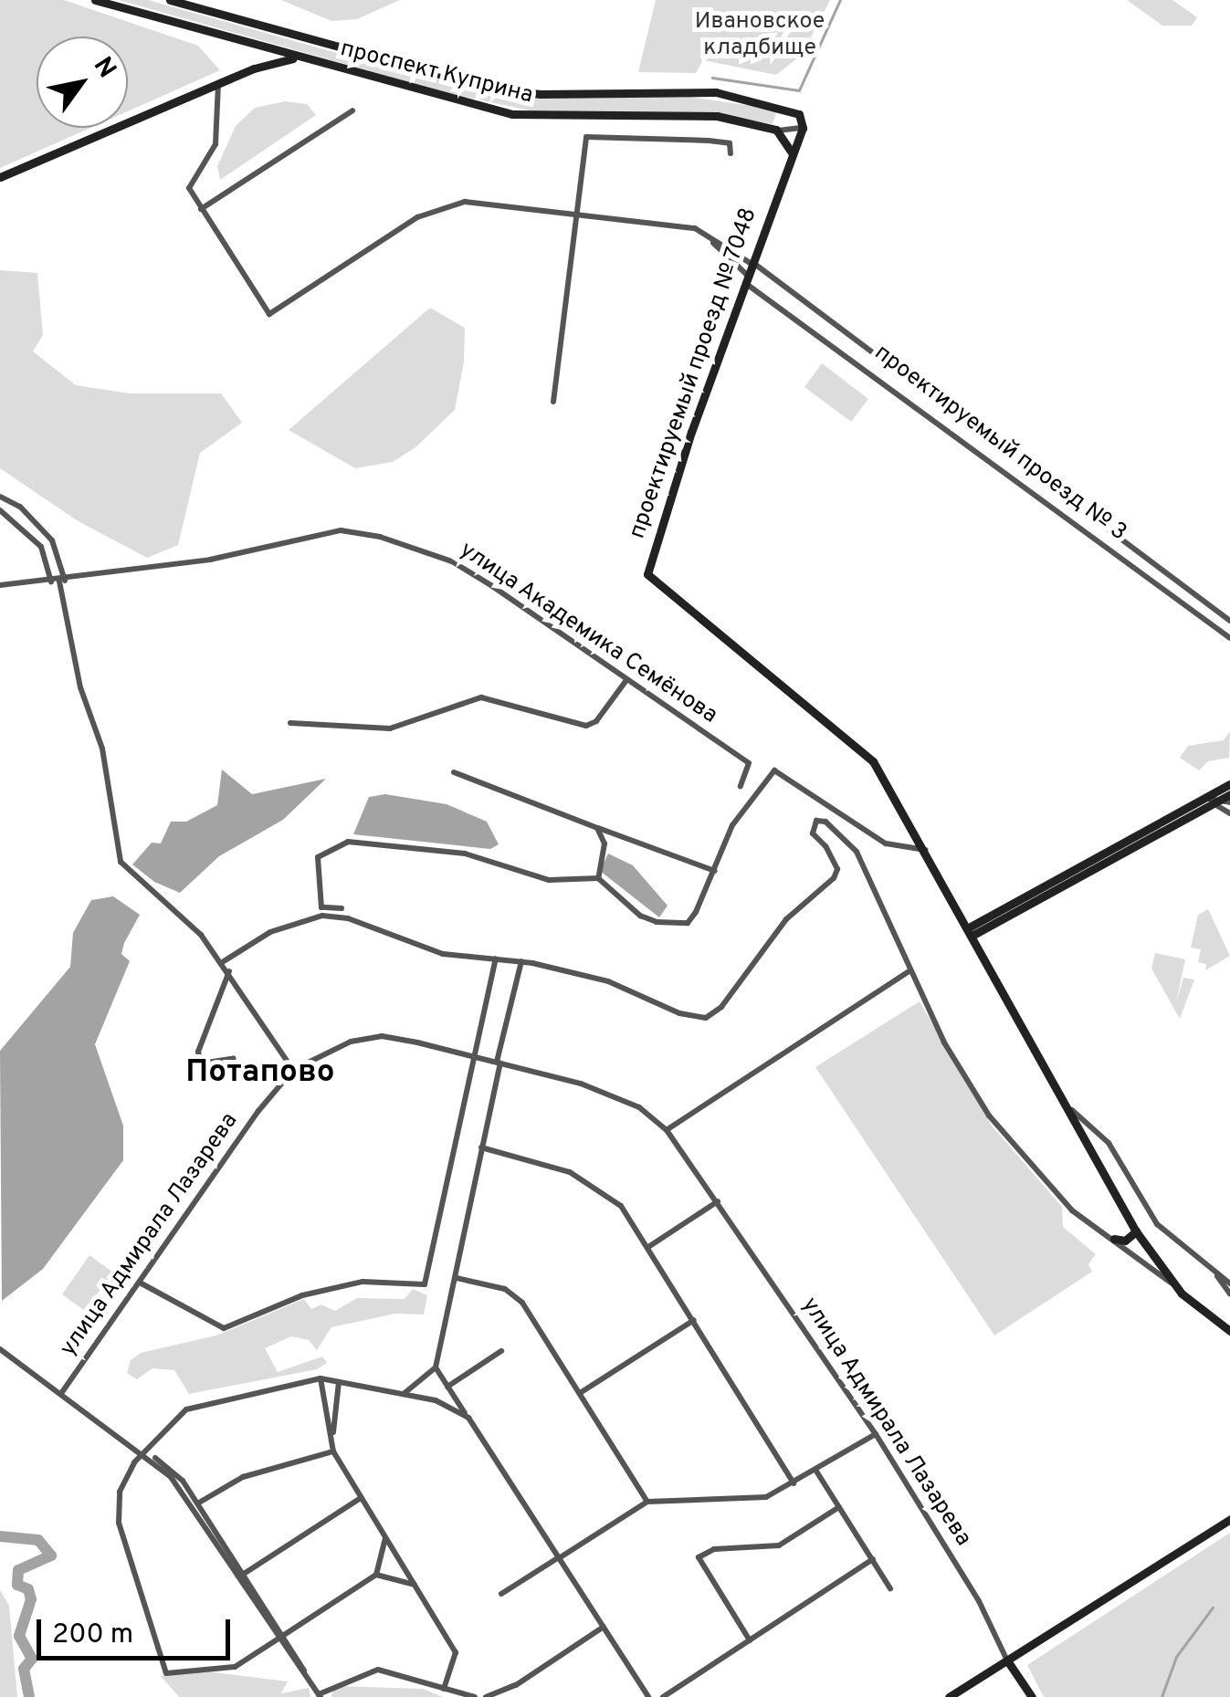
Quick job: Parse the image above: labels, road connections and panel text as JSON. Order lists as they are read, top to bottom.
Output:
{
  "streets": {
    "main road": ["проспект Куприна", "проектируемый проезд № 7048", "улица Адмирала Лазарева"],
    "street": ["проектируемый проезд № 3", "улица Академика Семёнова"]
  },
  "crossings": [
    ["проспект Куприна", "проектируемый проезд № 7048"],
    ["проектируемый проезд № 7048", "проектируемый проезд № 3"]
  ],
  "districts": ["Потапово"],
  "parks": ["Ивановское кладбище"],
  "scale_bar": "200 m",
  "north": "top right"
}
